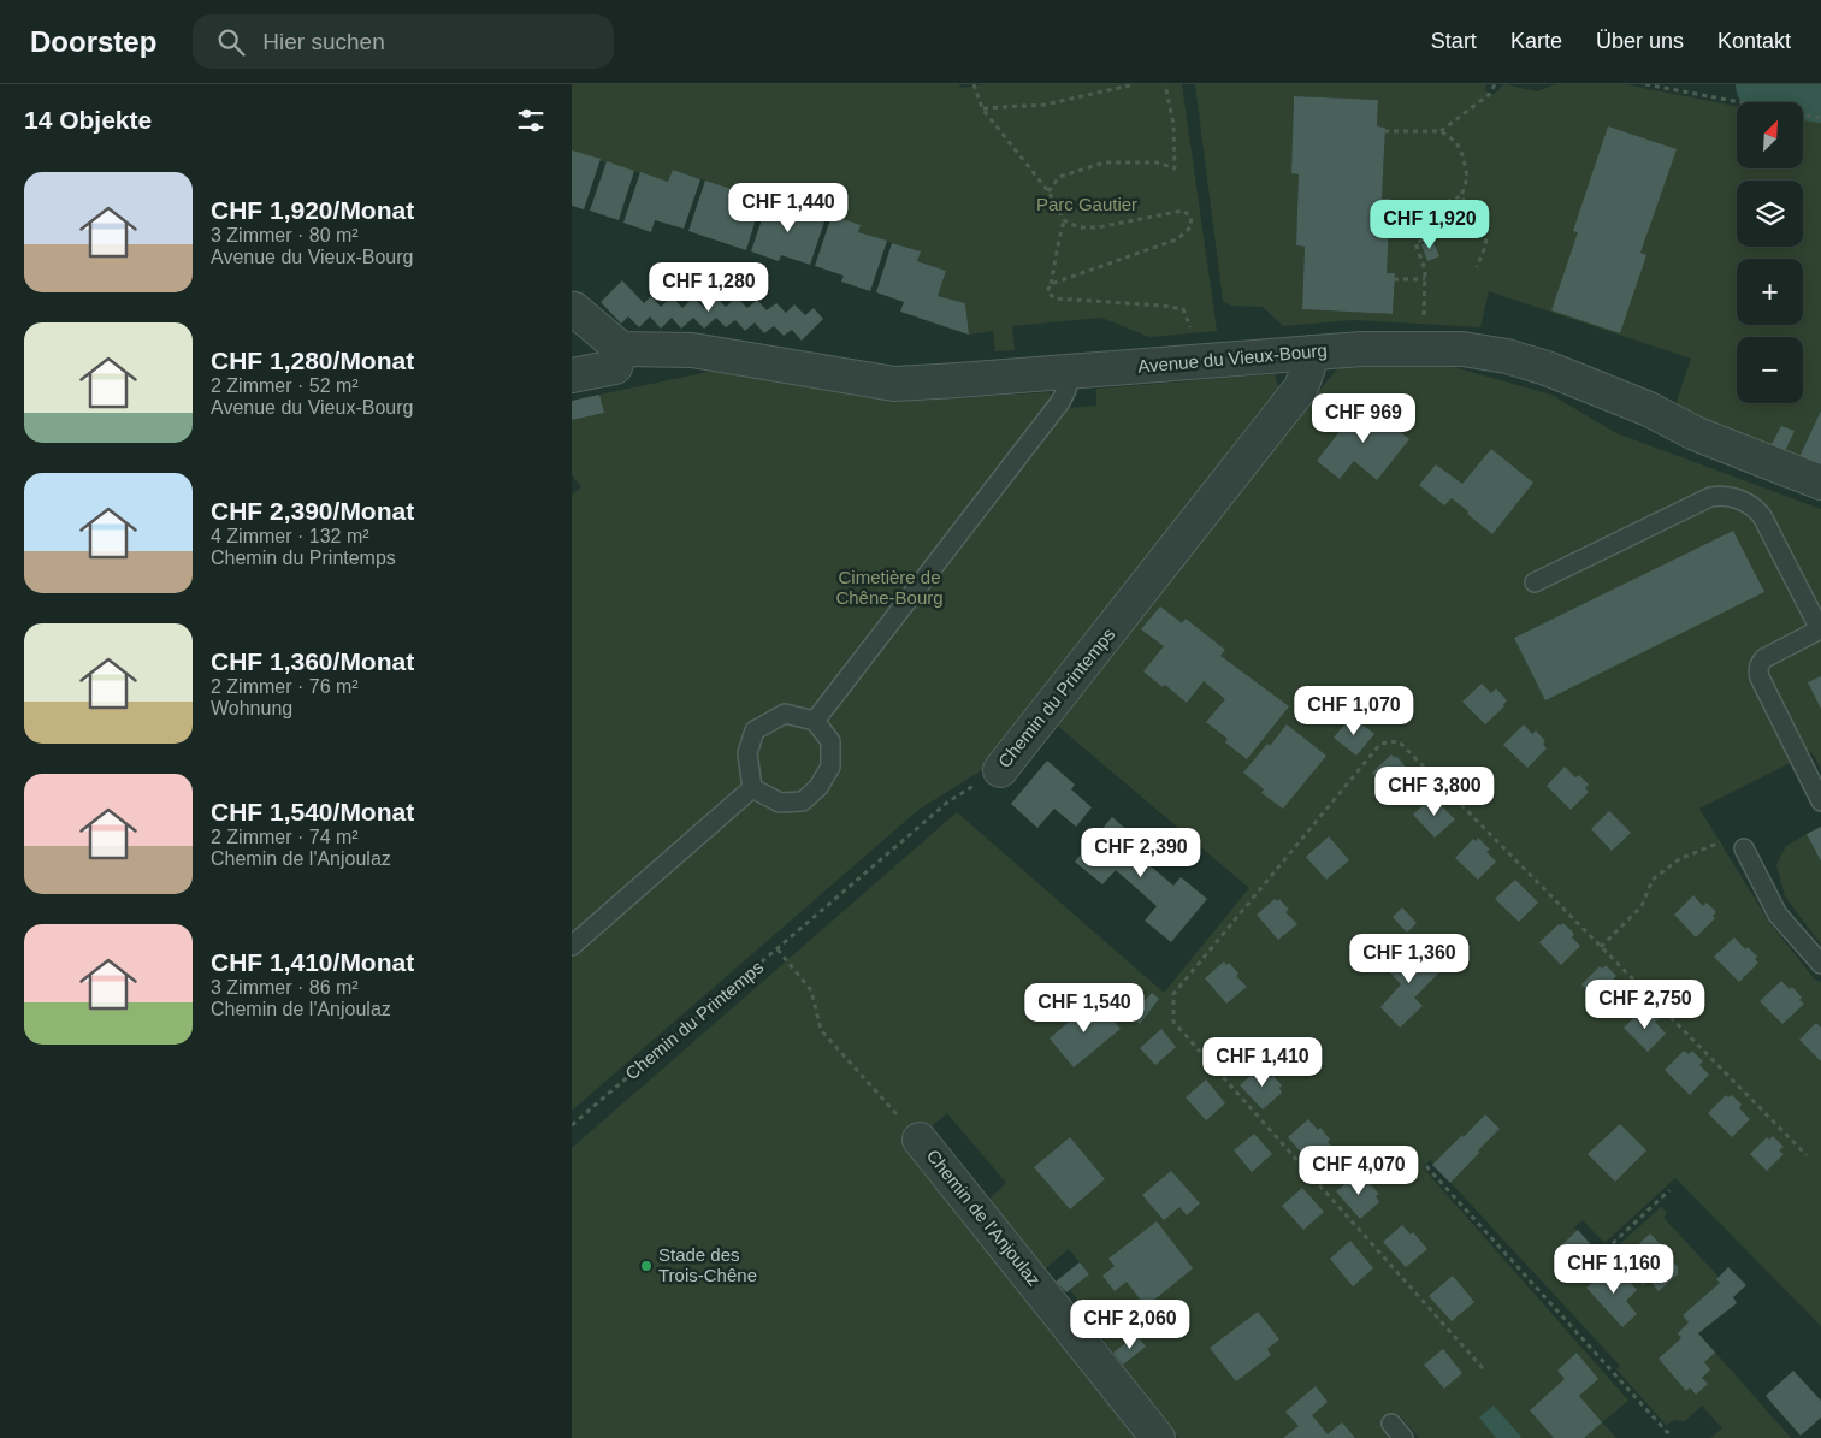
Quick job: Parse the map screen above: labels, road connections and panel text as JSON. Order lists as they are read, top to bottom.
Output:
{
  "streets": {
    "street": ["Avenue du Vieux-Bourg", "Chemin du Printemps", "Chemin de l'Anjoulaz"]
  },
  "crossings": [
    ["Avenue du Vieux-Bourg", "Chemin du Printemps"]
  ],
  "parks": ["Parc Gautier", "Cimetière de Chêne-Bourg"],
  "places": ["Stade des Trois-Chêne"],
  "north": "top right",
  "page": {
    "header": "Doorstep",
    "search": "Hier suchen",
    "nav": [
      "Start",
      "Karte",
      "Über uns",
      "Kontakt"
    ],
    "heading": "14 Objekte",
    "map_buttons": ["+", "−"],
    "list": [
      {
        "name": "CHF 1,920/Monat",
        "note": "3 Zimmer · 80 m² · Avenue du Vieux-Bourg"
      },
      {
        "name": "CHF 1,280/Monat",
        "note": "2 Zimmer · 52 m² · Avenue du Vieux-Bourg"
      },
      {
        "name": "CHF 2,390/Monat",
        "note": "4 Zimmer · 132 m² · Chemin du Printemps"
      },
      {
        "name": "CHF 1,360/Monat",
        "note": "2 Zimmer · 76 m² · Wohnung"
      },
      {
        "name": "CHF 1,540/Monat",
        "note": "2 Zimmer · 74 m² · Chemin de l'Anjoulaz"
      },
      {
        "name": "CHF 1,410/Monat",
        "note": "3 Zimmer · 86 m² · Chemin de l'Anjoulaz"
      }
    ],
    "price": [
      "CHF 1,440",
      "CHF 1,920",
      "CHF 1,280",
      "CHF 969",
      "CHF 1,070",
      "CHF 3,800",
      "CHF 2,390",
      "CHF 1,360",
      "CHF 2,750",
      "CHF 1,540",
      "CHF 1,410",
      "CHF 4,070",
      "CHF 1,160",
      "CHF 2,060"
    ]
  }
}
